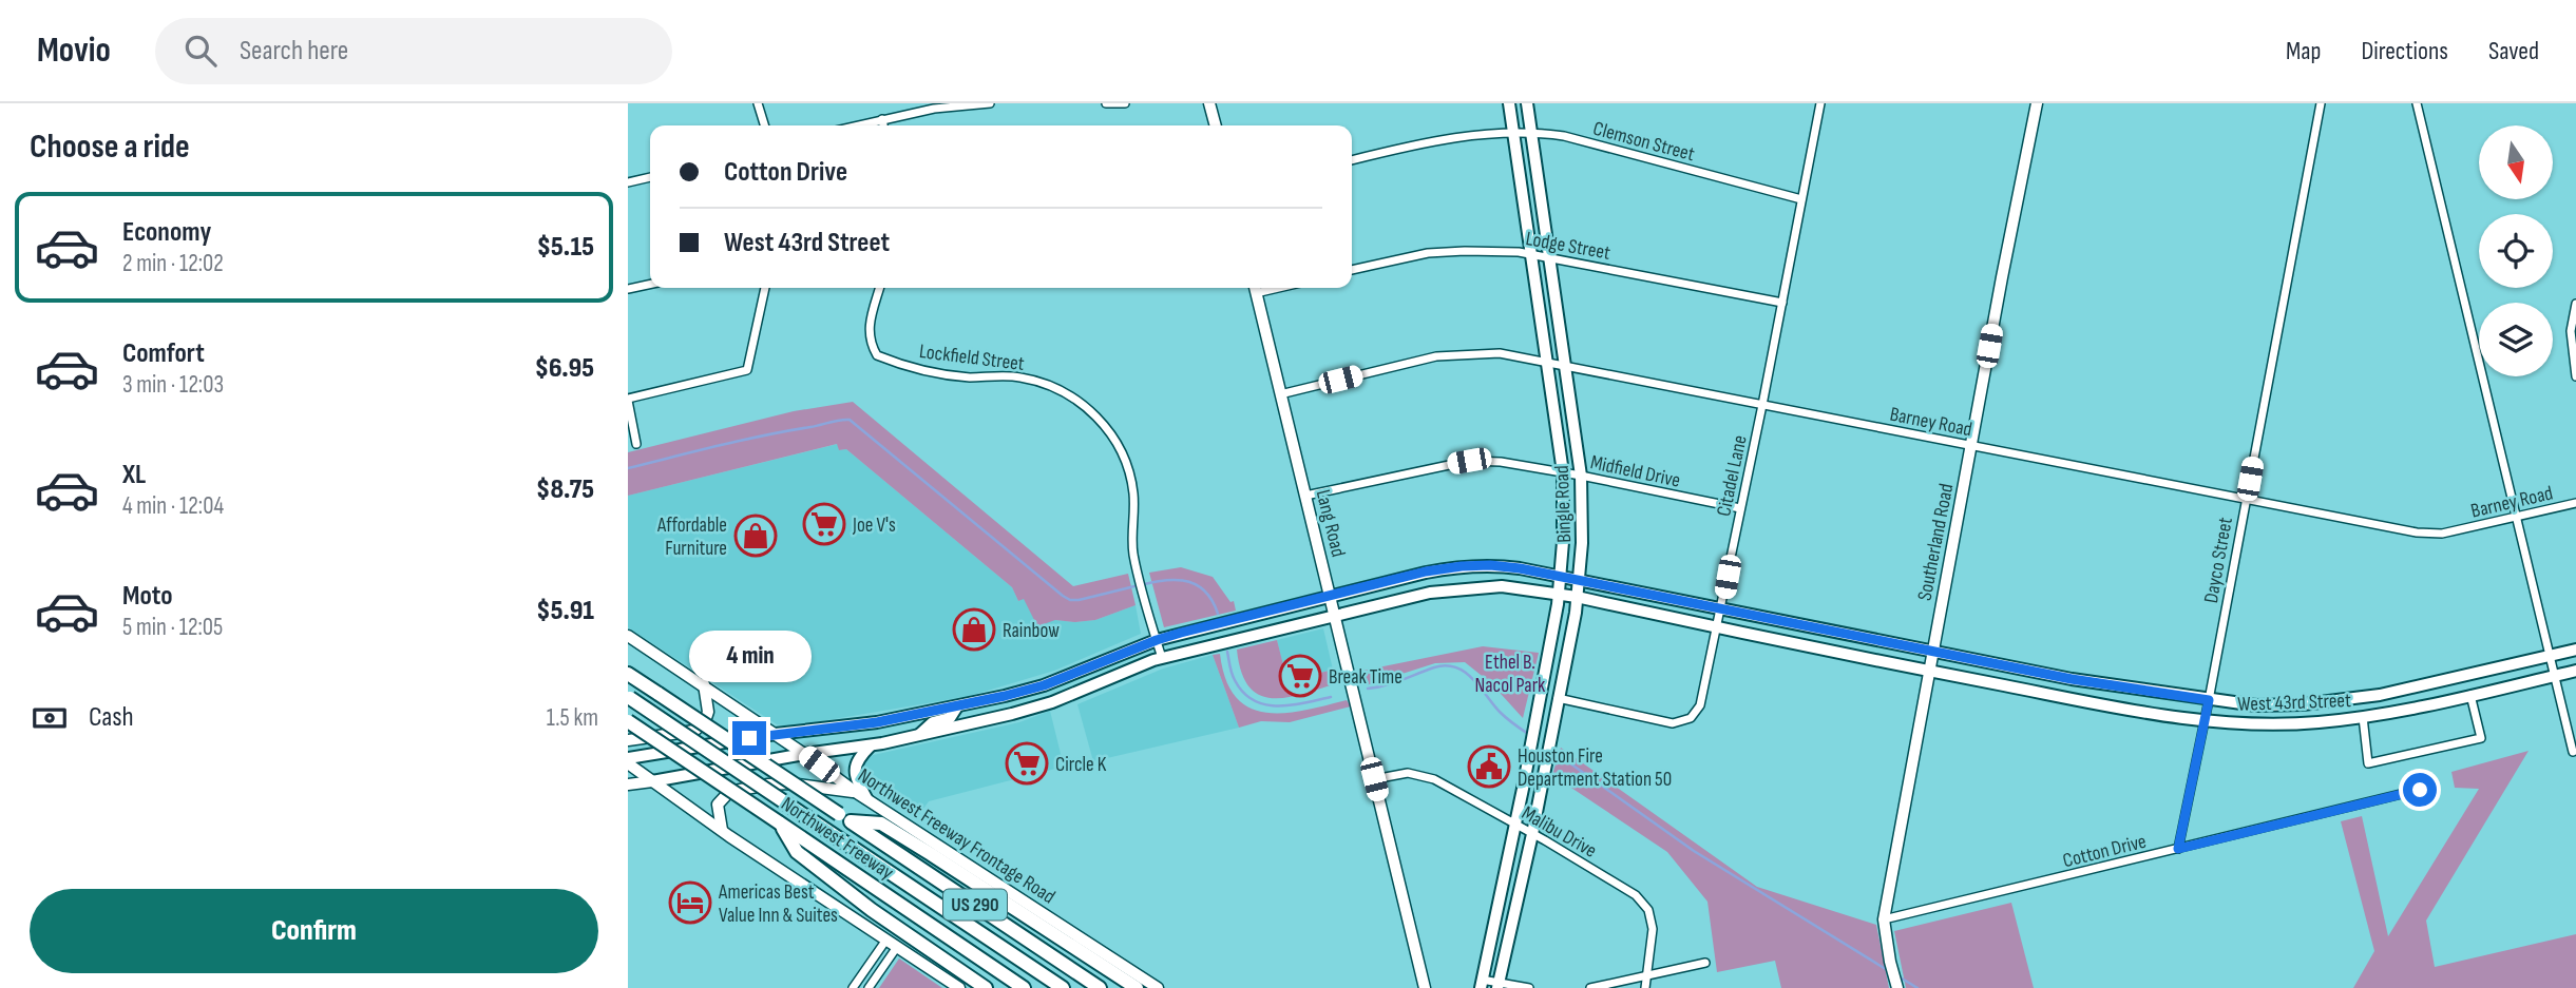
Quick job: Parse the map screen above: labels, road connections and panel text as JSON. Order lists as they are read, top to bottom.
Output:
{
  "streets": {
    "highway": ["Northwest Freeway", "US 290"],
    "main road": ["Bingle Road", "West 43rd Street"],
    "street": [
      "Clemson Street",
      "Lodge Street",
      "Lockfield Street",
      "Barney Road",
      "Midfield Drive",
      "Citadel Lane",
      "Lang Road",
      "Southerland Road",
      "Dayco Street",
      "Malibu Drive",
      "Northwest Freeway Frontage Road",
      "Cotton Drive"
    ]
  },
  "crossings": [
    ["Clemson Street", "Citadel Lane"],
    ["Clemson Street", "Bingle Road"],
    ["Lodge Street", "Citadel Lane"],
    ["Lodge Street", "Bingle Road"],
    ["Lockfield Street", "West 43rd Street"],
    ["Barney Road", "Citadel Lane"],
    ["Barney Road", "Bingle Road"],
    ["Barney Road", "Lang Road"],
    ["Barney Road", "Southerland Road"],
    ["Barney Road", "Dayco Street"],
    ["Midfield Drive", "Citadel Lane"],
    ["Midfield Drive", "Bingle Road"],
    ["Midfield Drive", "Lang Road"],
    ["Citadel Lane", "Bingle Road"],
    ["Citadel Lane", "West 43rd Street"],
    ["Bingle Road", "West 43rd Street"],
    ["Bingle Road", "Malibu Drive"],
    ["Lang Road", "West 43rd Street"],
    ["Lang Road", "Malibu Drive"],
    ["Southerland Road", "West 43rd Street"],
    ["Southerland Road", "Cotton Drive"],
    ["Dayco Street", "West 43rd Street"],
    ["Dayco Street", "Cotton Drive"],
    ["West 43rd Street", "Northwest Freeway Frontage Road"]
  ],
  "parks": ["Ethel B. Nacol Park"],
  "places": {
    "supermarket": ["Joe V's", "Break Time", "Circle K"],
    "shop": ["Affordable Furniture", "Rainbow"],
    "public building": ["Houston Fire Department Station 50"],
    "hotel": ["Americas Best Value Inn & Suites"]
  },
  "north": "bottom",
  "page": {
    "header": "Movio",
    "search": "Search here",
    "nav": ["Map", "Directions", "Saved"],
    "heading": "Choose a ride",
    "banner": ["Cotton Drive", "West 43rd Street"],
    "list": [
      {
        "name": "Economy",
        "note": "2 min · 12:02",
        "value": "$5.15"
      },
      {
        "name": "Comfort",
        "note": "3 min · 12:03",
        "value": "$6.95"
      },
      {
        "name": "XL",
        "note": "4 min · 12:04",
        "value": "$8.75"
      },
      {
        "name": "Moto",
        "note": "5 min · 12:05",
        "value": "$5.91"
      }
    ],
    "bubble": "4 min",
    "pay": ["Cash", "1.5 km"],
    "buttons": "Confirm"
  }
}
